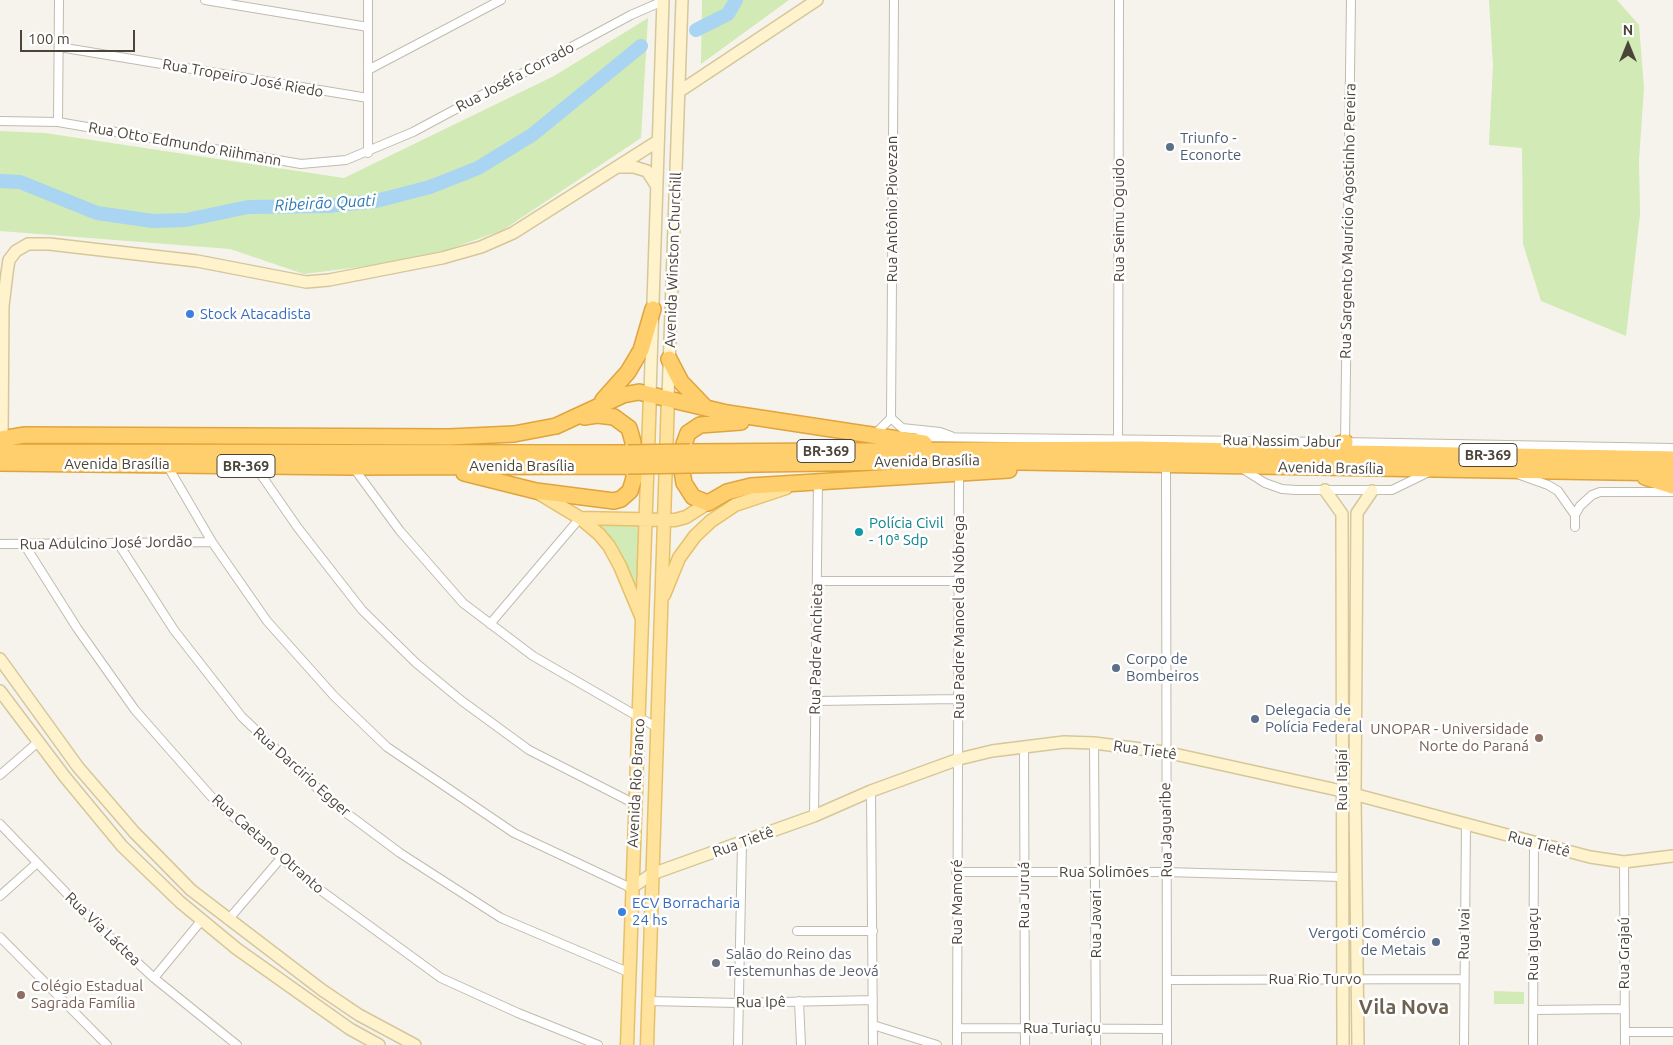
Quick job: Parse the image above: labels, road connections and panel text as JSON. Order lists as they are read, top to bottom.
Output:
{
  "streets": {
    "highway": ["BR-369", "Avenida Brasília"],
    "main road": ["Avenida Winston Churchill", "Avenida Rio Branco"],
    "street": [
      "Rua Joséfa Corrado",
      "Rua Tropeiro José Riedo",
      "Rua Otto Edmundo Riihmann",
      "Rua Antônio Piovezan",
      "Rua Seimu Oguido",
      "Rua Sargento Maurício Agostinho Pereira",
      "Rua Nassim Jabur",
      "Rua Adulcino José Jordão",
      "Rua Padre Manoel da Nóbrega",
      "Rua Padre Anchieta",
      "Rua Tietê",
      "Rua Darcirio Egger",
      "Rua Itajaí",
      "Rua Jaguaribe",
      "Rua Caetano Otranto",
      "Rua Solimões",
      "Rua Juruá",
      "Rua Mamoré",
      "Rua Javari",
      "Rua Via Láctea",
      "Rua Ivai",
      "Rua Iguaçu",
      "Rua Grajaú",
      "Rua Rio Turvo",
      "Rua Ipê",
      "Rua Turiaçu"
    ]
  },
  "crossings": [
    ["Rua Joséfa Corrado", "Rua Otto Edmundo Riihmann"],
    ["Rua Joséfa Corrado", "Avenida Winston Churchill"],
    ["Rua Antônio Piovezan", "Rua Nassim Jabur"],
    ["Rua Seimu Oguido", "Rua Nassim Jabur"],
    ["Rua Sargento Maurício Agostinho Pereira", "Rua Nassim Jabur"],
    ["Avenida Winston Churchill", "Avenida Rio Branco"],
    ["Rua Nassim Jabur", "Avenida Brasília"],
    ["Avenida Brasília", "Rua Jaguaribe"],
    ["Rua Adulcino José Jordão", "Rua Darcirio Egger"],
    ["Rua Adulcino José Jordão", "Rua Caetano Otranto"],
    ["Rua Padre Manoel da Nóbrega", "Rua Tietê"],
    ["Rua Padre Manoel da Nóbrega", "Rua Mamoré"],
    ["Rua Padre Anchieta", "Rua Tietê"],
    ["Rua Tietê", "Rua Itajaí"],
    ["Rua Tietê", "Avenida Rio Branco"],
    ["Rua Tietê", "Rua Jaguaribe"],
    ["Rua Tietê", "Rua Juruá"],
    ["Rua Tietê", "Rua Mamoré"],
    ["Rua Tietê", "Rua Javari"],
    ["Rua Tietê", "Rua Ivai"],
    ["Rua Tietê", "Rua Iguaçu"],
    ["Rua Tietê", "Rua Grajaú"],
    ["Rua Darcirio Egger", "Avenida Rio Branco"],
    ["Rua Itajaí", "Rua Solimões"],
    ["Rua Itajaí", "Rua Rio Turvo"],
    ["Avenida Rio Branco", "Rua Ipê"],
    ["Rua Jaguaribe", "Rua Solimões"],
    ["Rua Jaguaribe", "Rua Rio Turvo"],
    ["Rua Jaguaribe", "Rua Turiaçu"],
    ["Rua Solimões", "Rua Juruá"],
    ["Rua Solimões", "Rua Mamoré"],
    ["Rua Solimões", "Rua Javari"],
    ["Rua Juruá", "Rua Turiaçu"],
    ["Rua Mamoré", "Rua Turiaçu"],
    ["Rua Javari", "Rua Turiaçu"],
    ["Rua Ivai", "Rua Rio Turvo"]
  ],
  "districts": ["Vila Nova"],
  "water": ["Ribeirão Quati"],
  "places": [
    "Triunfo - Econorte",
    "Stock Atacadista",
    "Polícia Civil - 10ª Sdp",
    "Corpo de Bombeiros",
    "Delegacia de Polícia Federal",
    "UNOPAR - Universidade Norte do Paraná",
    "ECV Borracharia 24 hs",
    "Vergoti Comércio de Metais",
    "Salão do Reino das Testemunhas de Jeová",
    "Colégio Estadual Sagrada Família"
  ],
  "scale_bar": "100 m",
  "north": "top"
}
